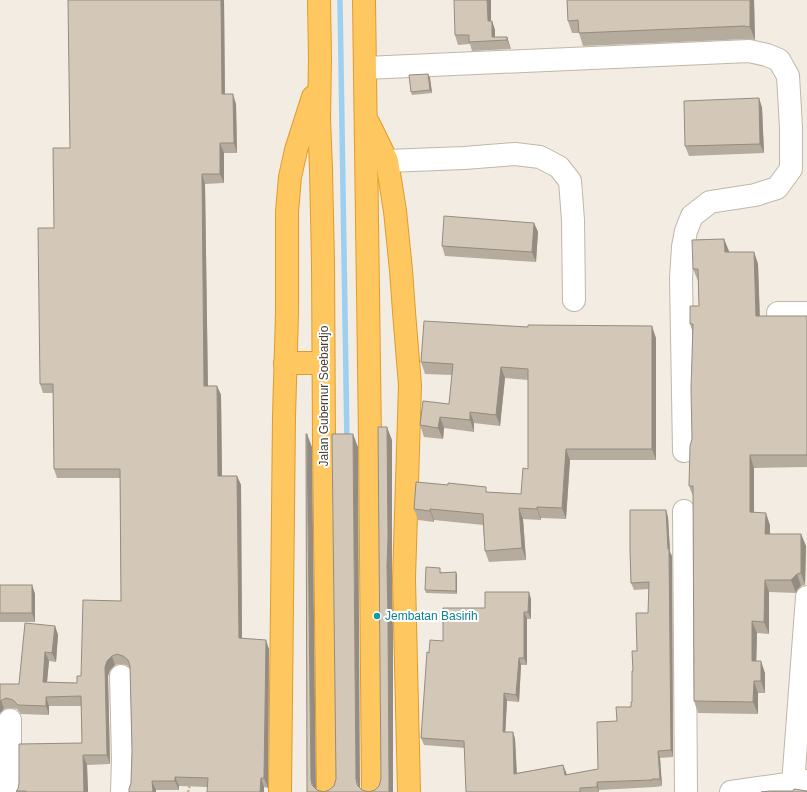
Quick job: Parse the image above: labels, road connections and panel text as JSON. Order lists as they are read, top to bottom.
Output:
{
  "streets": {
    "highway": ["Jalan Gubernur Soebardjo"]
  },
  "places": ["Jembatan Basirih"]
}
